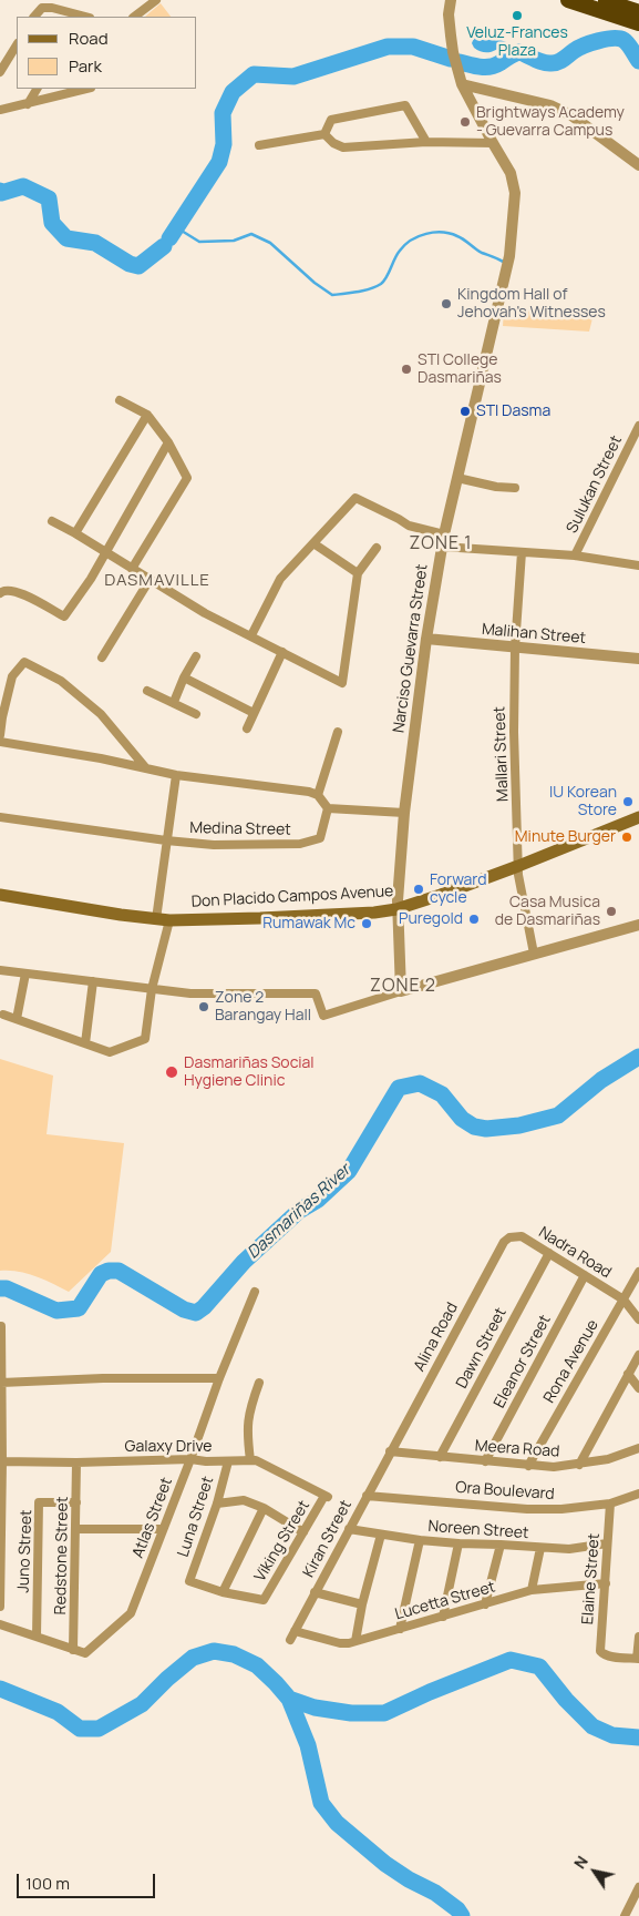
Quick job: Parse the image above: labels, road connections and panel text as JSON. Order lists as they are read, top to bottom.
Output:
{
  "streets": {
    "main road": ["Don Placido Campos Avenue"],
    "street": [
      "Sulukan Street",
      "Malihan Street",
      "Narciso Guevarra Street",
      "Mallari Street",
      "Medina Street",
      "Nadra Road",
      "Alina Road",
      "Dawn Street",
      "Eleanor Street",
      "Rona Avenue",
      "Galaxy Drive",
      "Meera Road",
      "Ora Boulevard",
      "Luna Street",
      "Atlas Street",
      "Noreen Street",
      "Kiran Street",
      "Viking Street",
      "Juno Street",
      "Redstone Street",
      "Elaine Street",
      "Lucetta Street"
    ]
  },
  "crossings": [
    ["Malihan Street", "Narciso Guevarra Street"],
    ["Malihan Street", "Mallari Street"],
    ["Narciso Guevarra Street", "Don Placido Campos Avenue"],
    ["Mallari Street", "Don Placido Campos Avenue"],
    ["Nadra Road", "Alina Road"],
    ["Nadra Road", "Dawn Street"],
    ["Nadra Road", "Eleanor Street"],
    ["Nadra Road", "Rona Avenue"],
    ["Alina Road", "Meera Road"],
    ["Alina Road", "Kiran Street"],
    ["Dawn Street", "Meera Road"],
    ["Eleanor Street", "Meera Road"],
    ["Rona Avenue", "Meera Road"],
    ["Galaxy Drive", "Luna Street"],
    ["Galaxy Drive", "Atlas Street"],
    ["Galaxy Drive", "Viking Street"],
    ["Galaxy Drive", "Redstone Street"],
    ["Meera Road", "Kiran Street"],
    ["Ora Boulevard", "Kiran Street"],
    ["Ora Boulevard", "Elaine Street"],
    ["Luna Street", "Viking Street"],
    ["Atlas Street", "Redstone Street"],
    ["Noreen Street", "Kiran Street"],
    ["Noreen Street", "Elaine Street"],
    ["Kiran Street", "Lucetta Street"],
    ["Juno Street", "Redstone Street"],
    ["Elaine Street", "Lucetta Street"]
  ],
  "districts": ["ZONE 1", "DASMAVILLE", "ZONE 2"],
  "water": ["Dasmariñas River"],
  "places": [
    "Veluz-Frances Plaza",
    "Brightways Academy - Guevarra Campus",
    "Kingdom Hall of Jehovah's Witnesses",
    "STI College Dasmariñas",
    "STI Dasma",
    "IU Korean Store",
    "Minute Burger",
    "Forward cycle",
    "Casa Musica de Dasmariñas",
    "Puregold",
    "Rumawak Mc",
    "Zone 2 Barangay Hall",
    "Dasmariñas Social Hygiene Clinic"
  ],
  "legend": ["Road", "Park"],
  "scale_bar": "100 m",
  "north": "top left"
}
